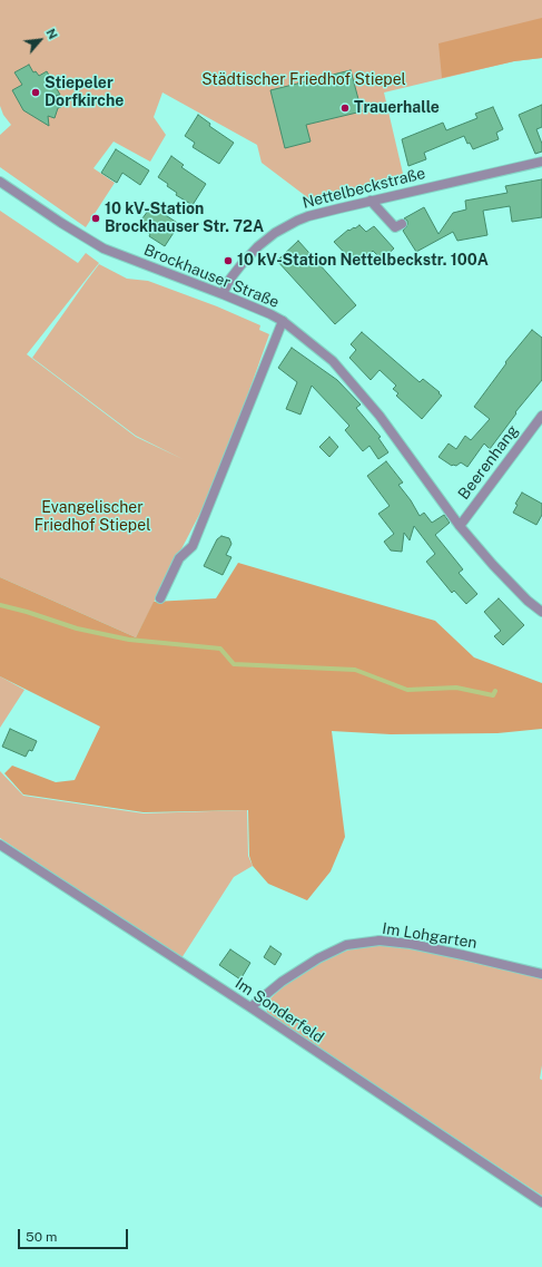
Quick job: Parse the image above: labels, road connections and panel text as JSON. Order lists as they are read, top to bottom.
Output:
{
  "streets": {
    "street": [
      "Nettelbeckstraße",
      "Brockhauser Straße",
      "Beerenhang",
      "Im Lohgarten",
      "Im Sonderfeld"
    ]
  },
  "crossings": [
    ["Nettelbeckstraße", "Brockhauser Straße"],
    ["Brockhauser Straße", "Beerenhang"],
    ["Im Lohgarten", "Im Sonderfeld"]
  ],
  "parks": ["Städtischer Friedhof Stiepel", "Evangelischer Friedhof Stiepel"],
  "places": [
    "Stiepeler Dorfkirche",
    "Trauerhalle",
    "10 kV-Station Brockhauser Str. 72A",
    "10 kV-Station Nettelbeckstr. 100A"
  ],
  "scale_bar": "50 m",
  "north": "top right"
}
